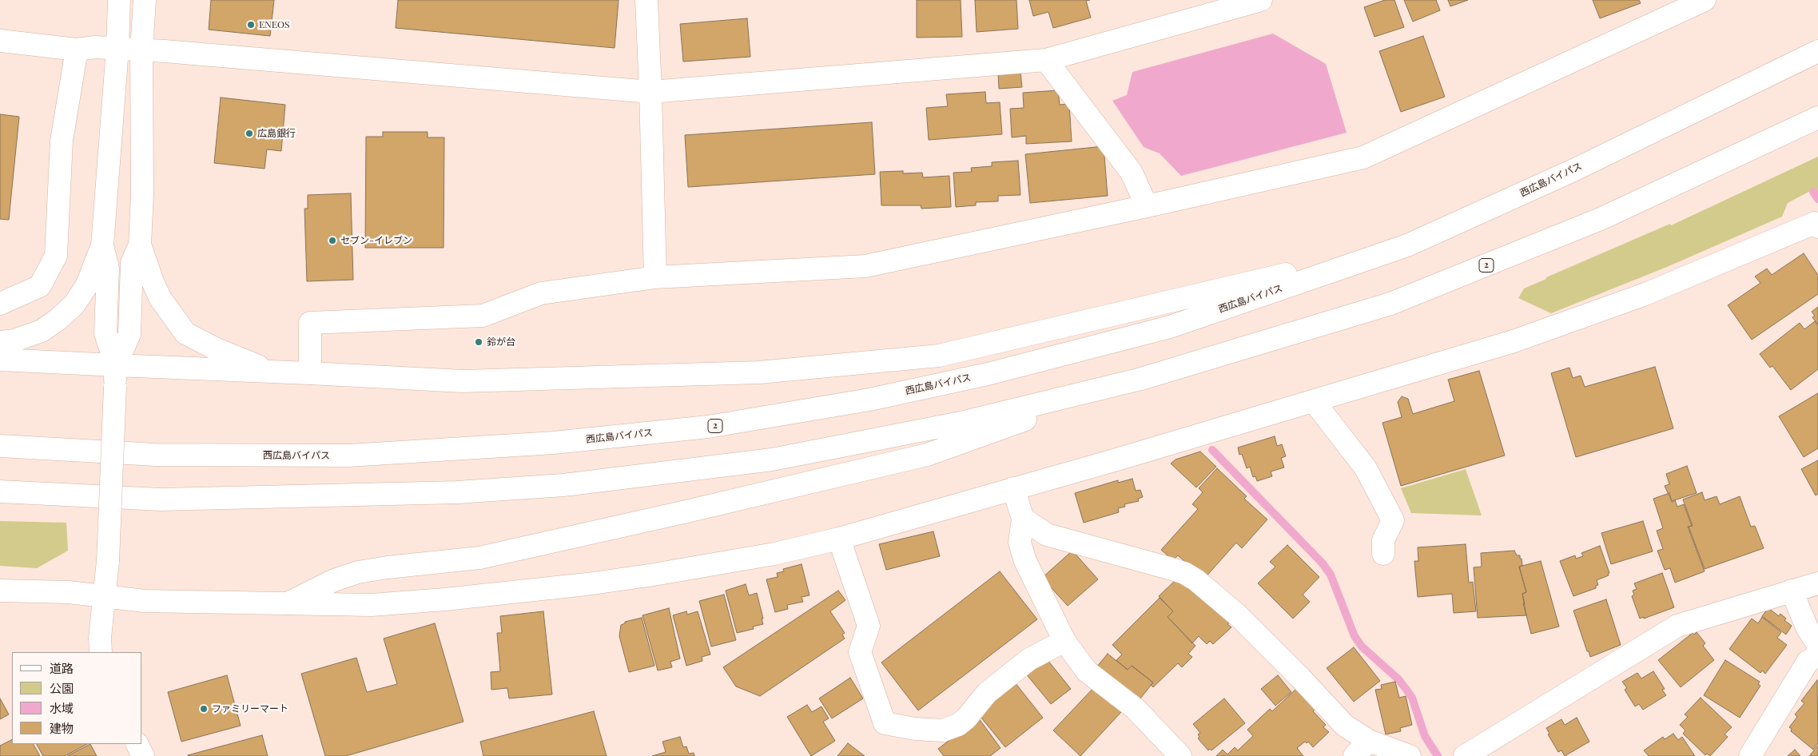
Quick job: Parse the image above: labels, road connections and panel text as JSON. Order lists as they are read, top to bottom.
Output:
{
  "streets": {
    "main road": ["西広島バイパス", "2"]
  },
  "places": [
    "ENEOS",
    "広島銀行",
    "セブン-イレブン",
    "鈴が台",
    "ファミリーマート"
  ],
  "legend": [
    "道路",
    "公園",
    "水域",
    "建物"
  ]
}
